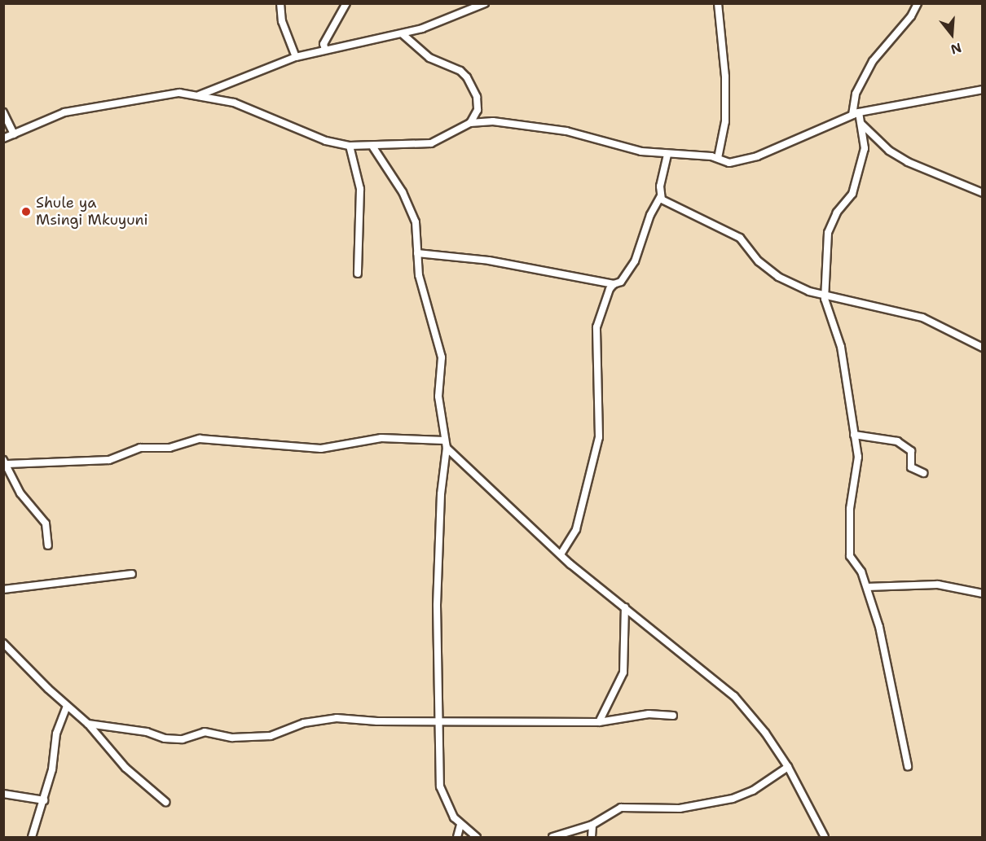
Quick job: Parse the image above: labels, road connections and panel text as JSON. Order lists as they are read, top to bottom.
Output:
{
  "places": ["Shule ya Msingi Mkuyuni"],
  "north": "bottom"
}
